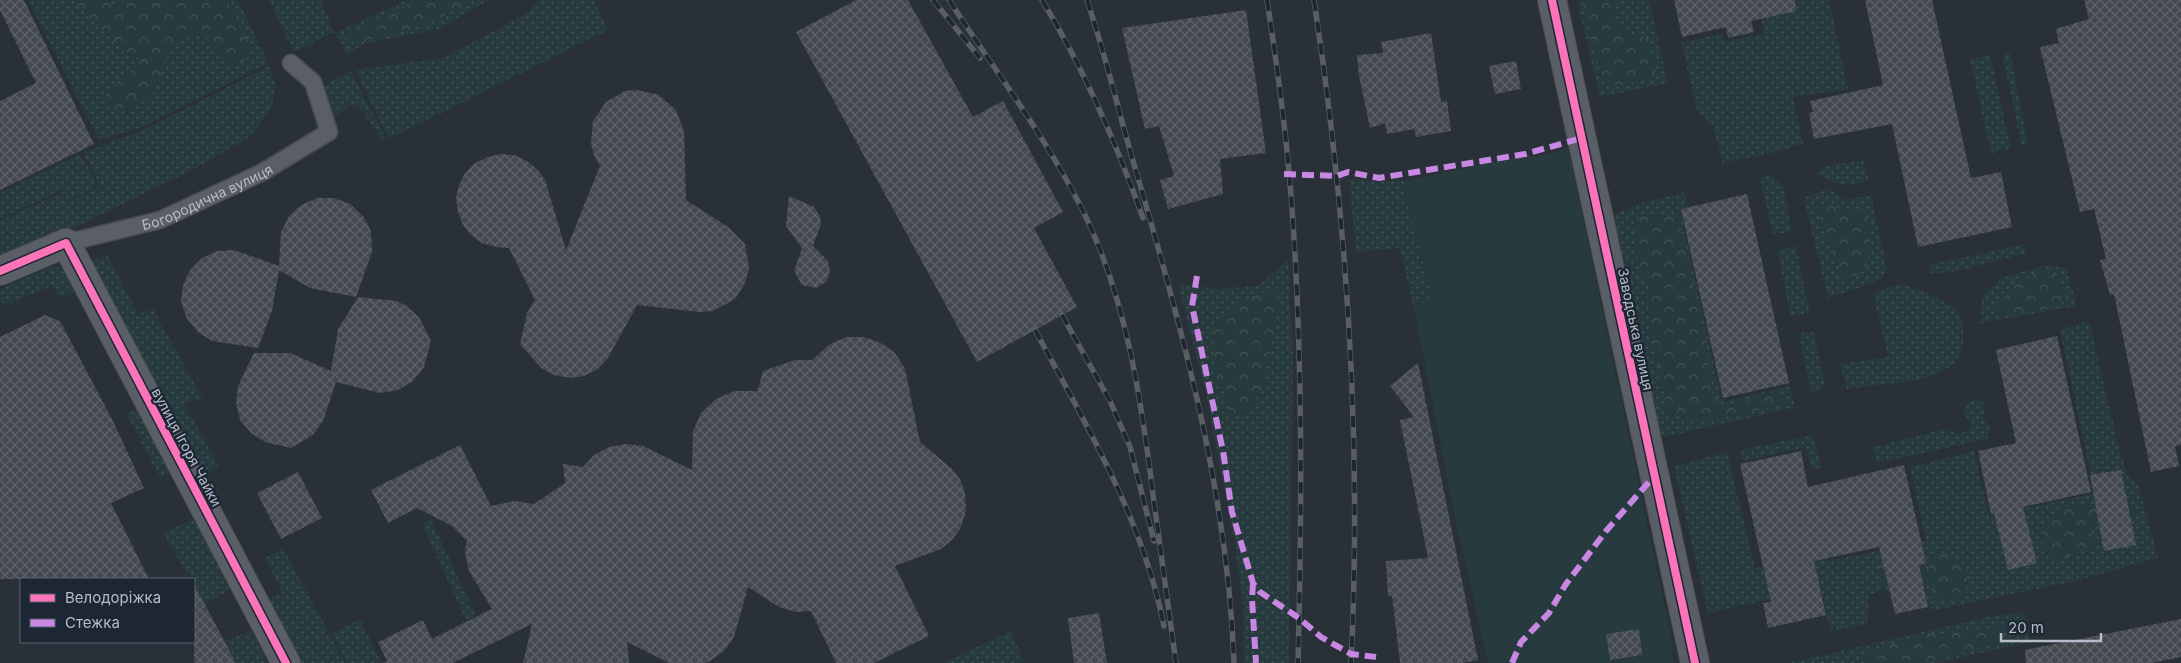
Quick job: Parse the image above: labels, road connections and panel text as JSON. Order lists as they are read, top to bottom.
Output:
{
  "streets": {
    "street": ["Богородична вулиця", "Заводська вулиця", "вулиця Ігоря Чайки"]
  },
  "crossings": [
    ["Богородична вулиця", "вулиця Ігоря Чайки"]
  ],
  "legend": ["Велодоріжка", "Стежка"],
  "scale_bar": "20 m"
}
